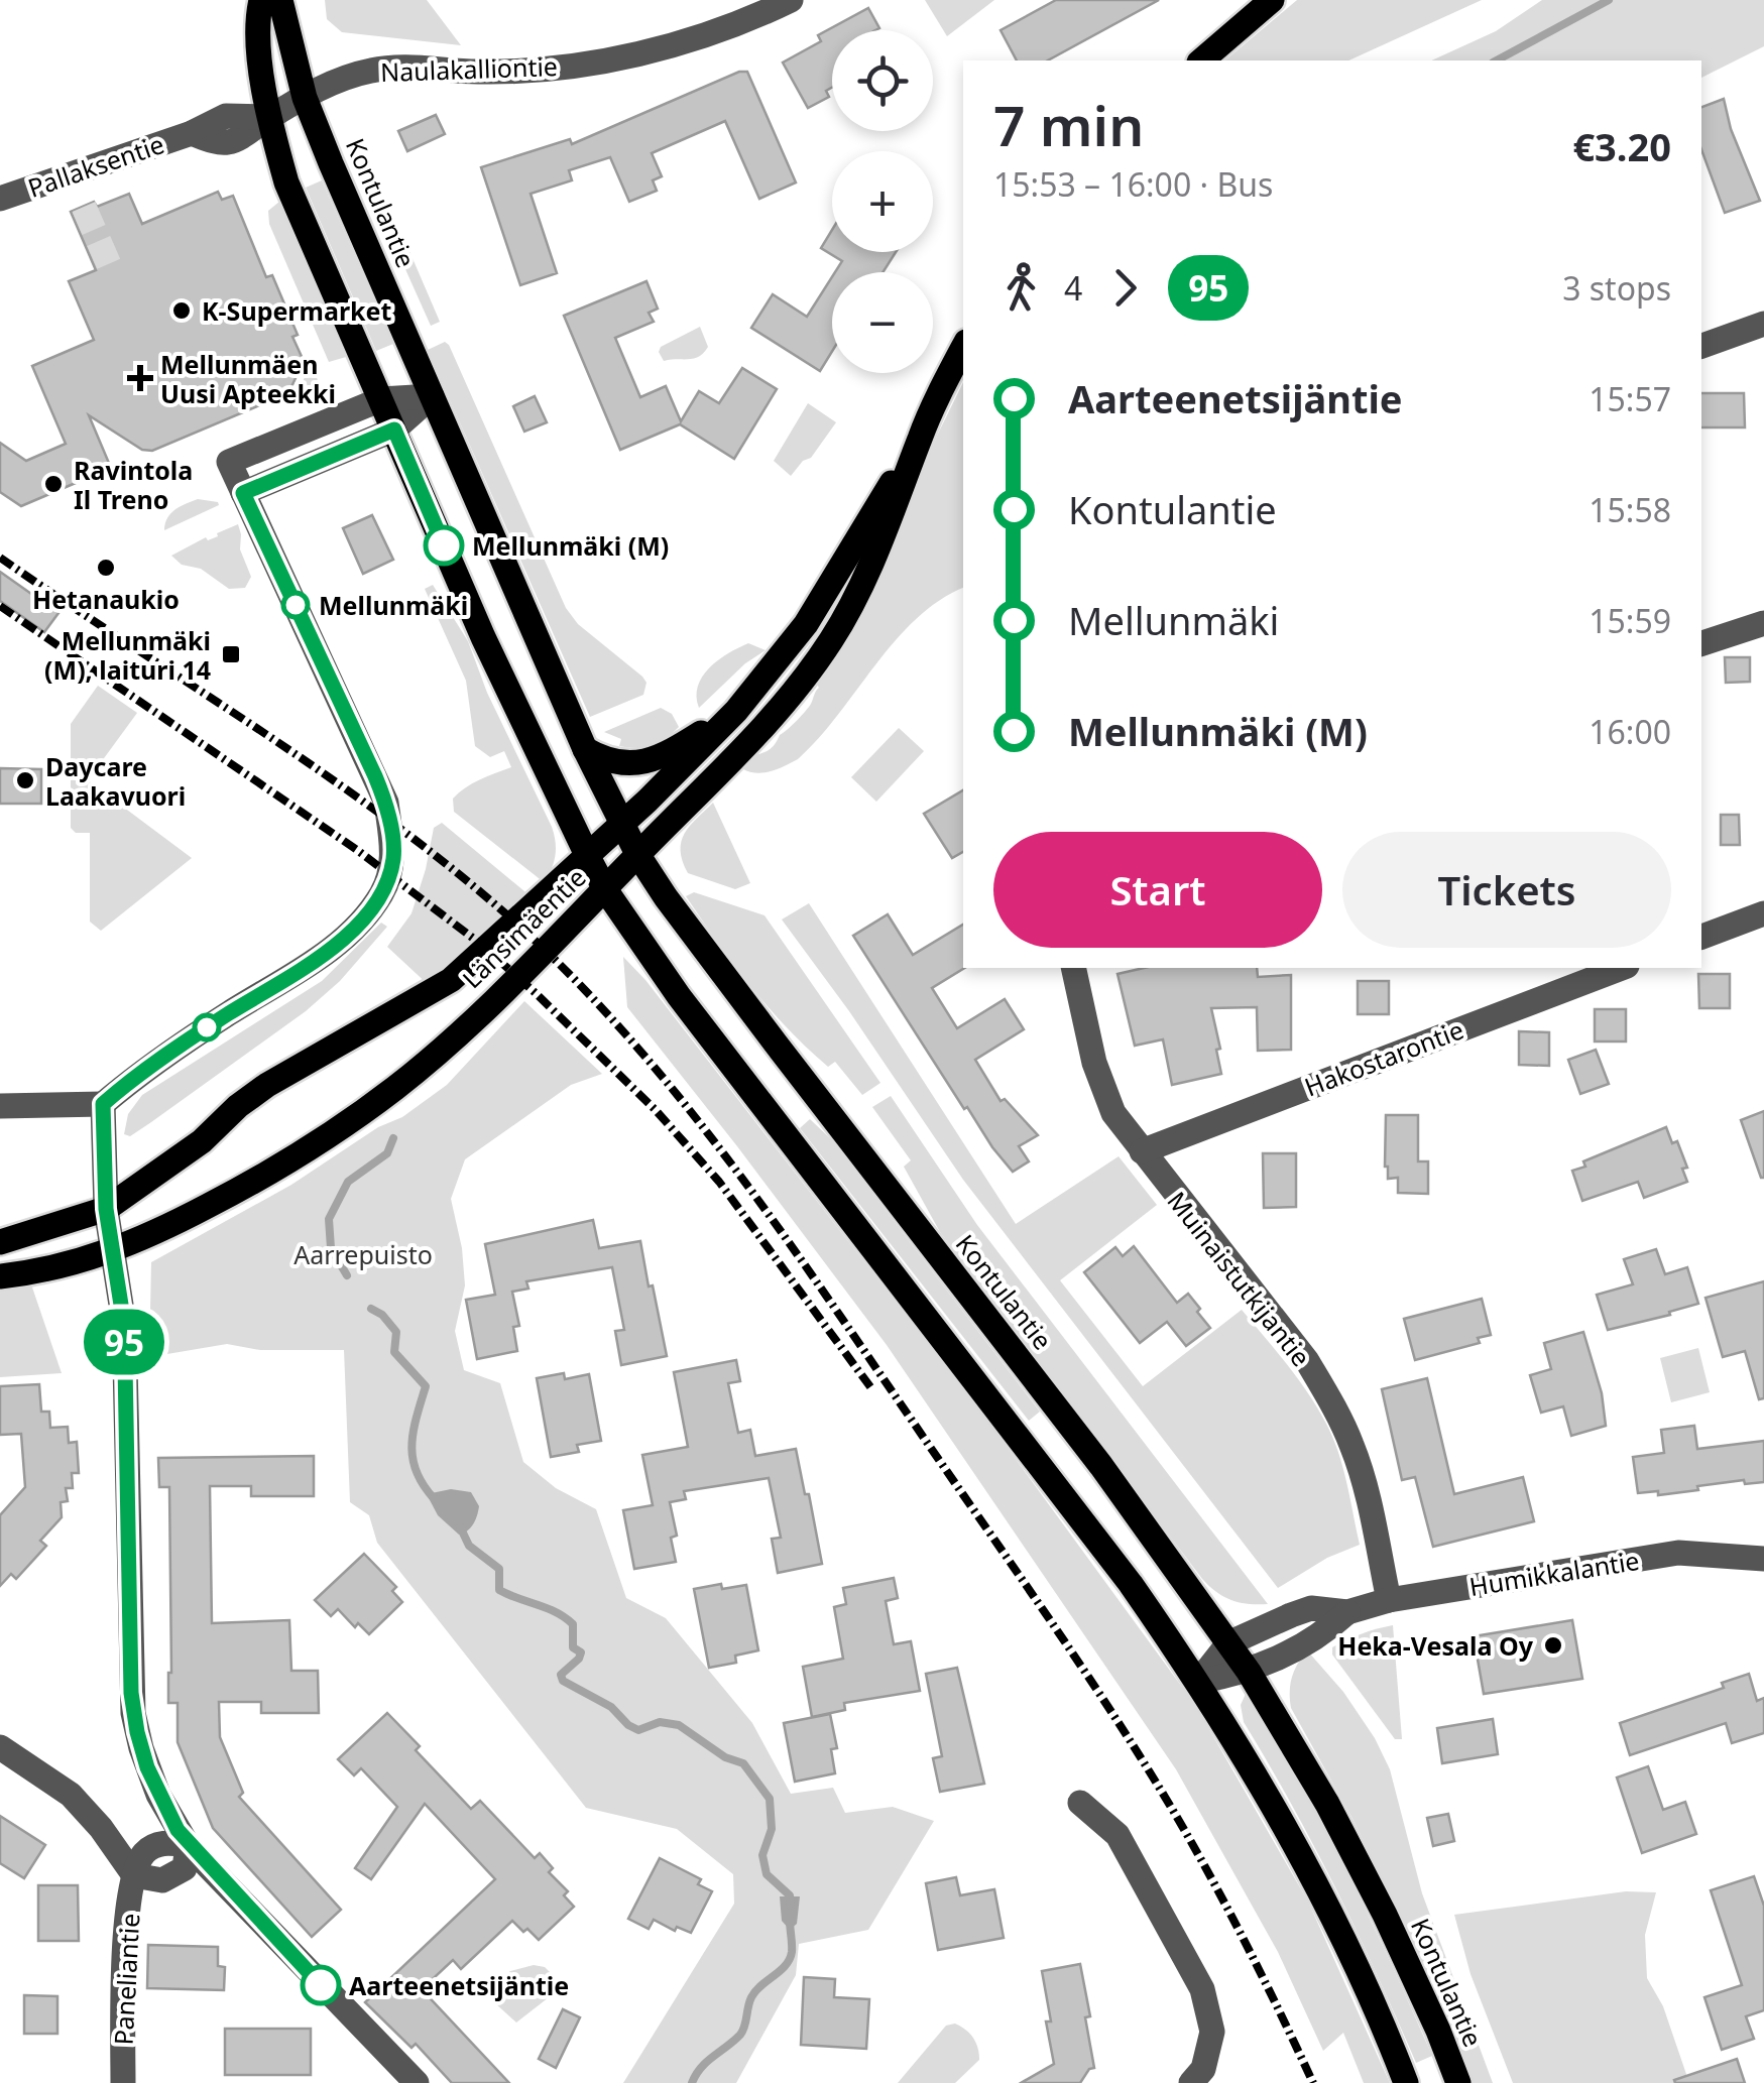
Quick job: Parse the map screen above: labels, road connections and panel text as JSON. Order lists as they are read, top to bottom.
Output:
{
  "streets": {
    "main road": ["Kontulantie", "Länsimäentie"],
    "street": [
      "Naulakalliontie",
      "Pallaksentie",
      "Hakostarontie",
      "Muinaistutkijantie",
      "Humikkalantie",
      "Paneliantie"
    ]
  },
  "crossings": [
    ["Naulakalliontie", "Pallaksentie"],
    ["Naulakalliontie", "Kontulantie"],
    ["Kontulantie", "Länsimäentie"],
    ["Kontulantie", "Humikkalantie"],
    ["Hakostarontie", "Muinaistutkijantie"],
    ["Muinaistutkijantie", "Humikkalantie"]
  ],
  "parks": ["Aarrepuisto"],
  "places": {
    "other": [
      "K-Supermarket",
      "Ravintola Il Treno",
      "Mellunmäki (M)",
      "Hetanaukio",
      "Mellunmäki",
      "Daycare Laakavuori",
      "Heka-Vesala Oy",
      "Aarteenetsijäntie"
    ],
    "health": ["Mellunmäen Uusi Apteekki"],
    "transit": ["Mellunmäki (M), laituri 14"]
  },
  "lines": ["bus line 95"],
  "page": {
    "on_map": "95",
    "map_buttons": ["+", "−"],
    "heading": ["7 min", "15:53 – 16:00 · Bus", "€3.20"],
    "legs": ["4", "95", "3 stops"],
    "list": [
      {
        "name": "Aarteenetsijäntie",
        "value": "15:57"
      },
      {
        "name": "Kontulantie",
        "value": "15:58"
      },
      {
        "name": "Mellunmäki",
        "value": "15:59"
      },
      {
        "name": "Mellunmäki (M)",
        "value": "16:00"
      }
    ],
    "buttons": ["Start", "Tickets"]
  }
}
